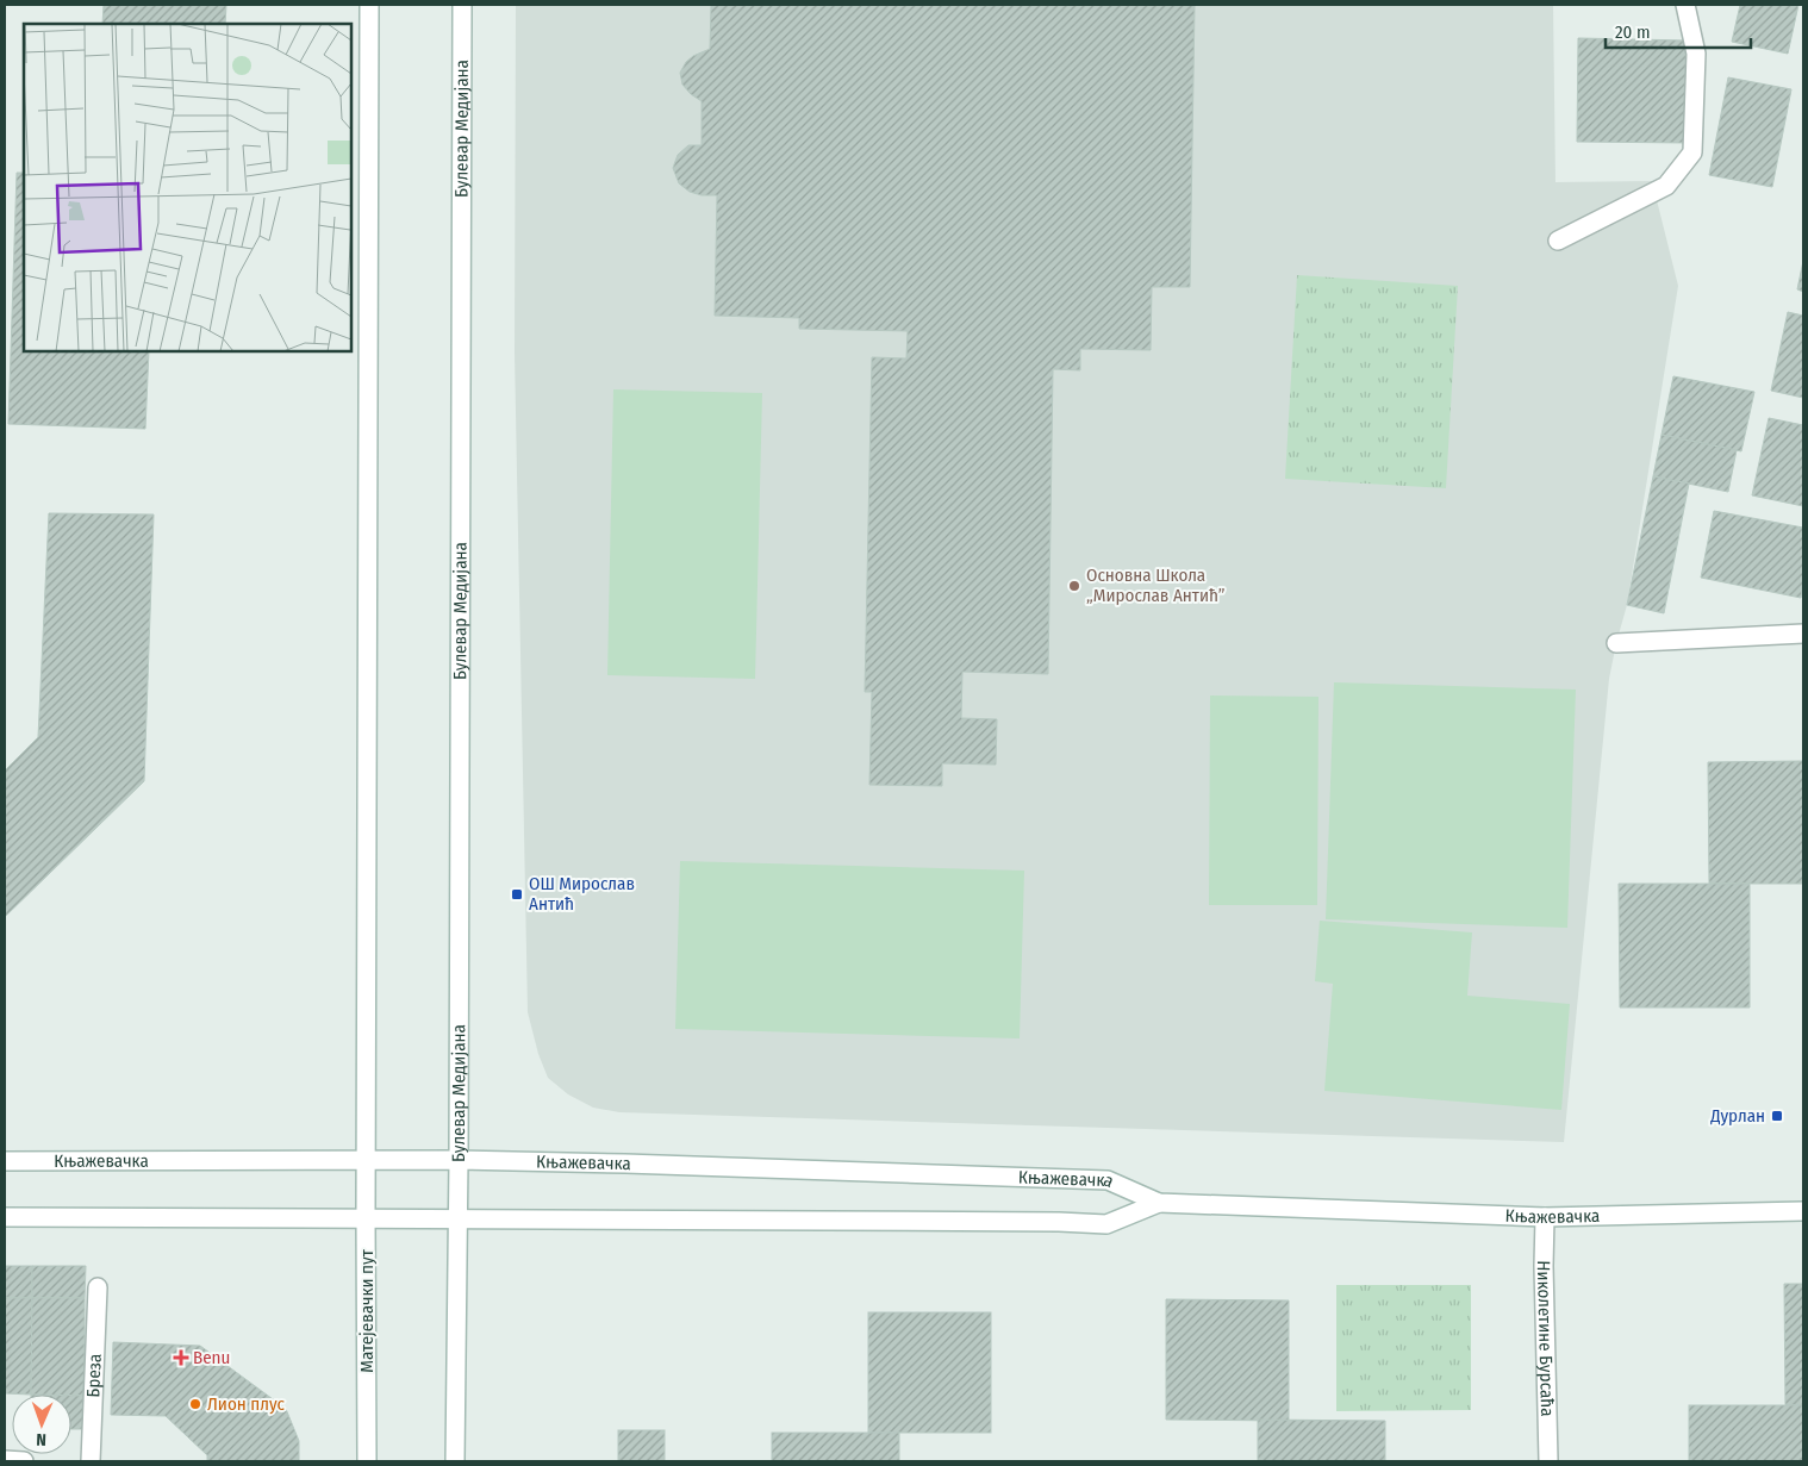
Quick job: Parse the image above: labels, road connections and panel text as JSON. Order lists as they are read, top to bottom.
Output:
{
  "streets": {
    "main road": [
      "Булевар Медијана",
      "Књажевачка",
      "Матејевачки пут",
      "Николетине Бурсаћа",
      "Бреза"
    ]
  },
  "crossings": [
    ["Булевар Медијана", "Књажевачка"],
    ["Књажевачка", "Матејевачки пут"],
    ["Књажевачка", "Николетине Бурсаћа"]
  ],
  "places": {
    "other": ["Основна Школа „Мирослав Антић”", "Лион плус"],
    "transit": ["ОШ Мирослав Антић", "Дурлан"],
    "health": ["Benu"]
  },
  "scale_bar": "20 m",
  "north": "bottom"
}
